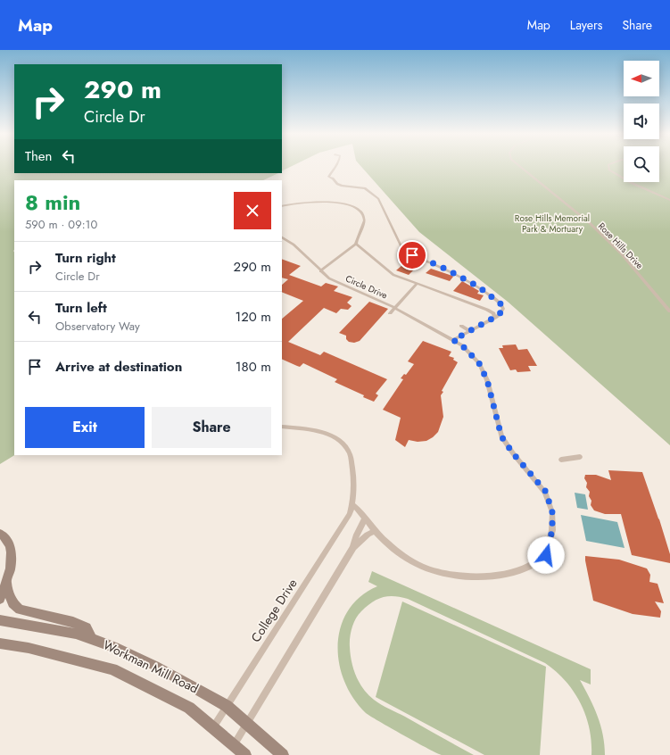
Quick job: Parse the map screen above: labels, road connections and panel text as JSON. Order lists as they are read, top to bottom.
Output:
{
  "streets": {
    "main road": ["Workman Mill Road"],
    "street": ["Rose Hills Drive", "Circle Drive", "College Drive"]
  },
  "crossings": [
    ["Circle Drive", "College Drive"],
    ["College Drive", "Workman Mill Road"]
  ],
  "parks": ["Rose Hills Memorial Park & Mortuary"],
  "north": "left",
  "page": {
    "header": "Map",
    "nav": ["Map", "Layers", "Share"],
    "turn": ["290 m", "Circle Dr"],
    "then": "Then",
    "heading": ["8 min", "590 m · 09:10"],
    "list": [
      {
        "name": "Turn right",
        "note": "Circle Dr",
        "value": "290 m"
      },
      {
        "name": "Turn left",
        "note": "Observatory Way",
        "value": "120 m"
      },
      {
        "name": "Arrive at destination",
        "value": "180 m"
      }
    ],
    "buttons": ["Exit", "Share"]
  }
}
